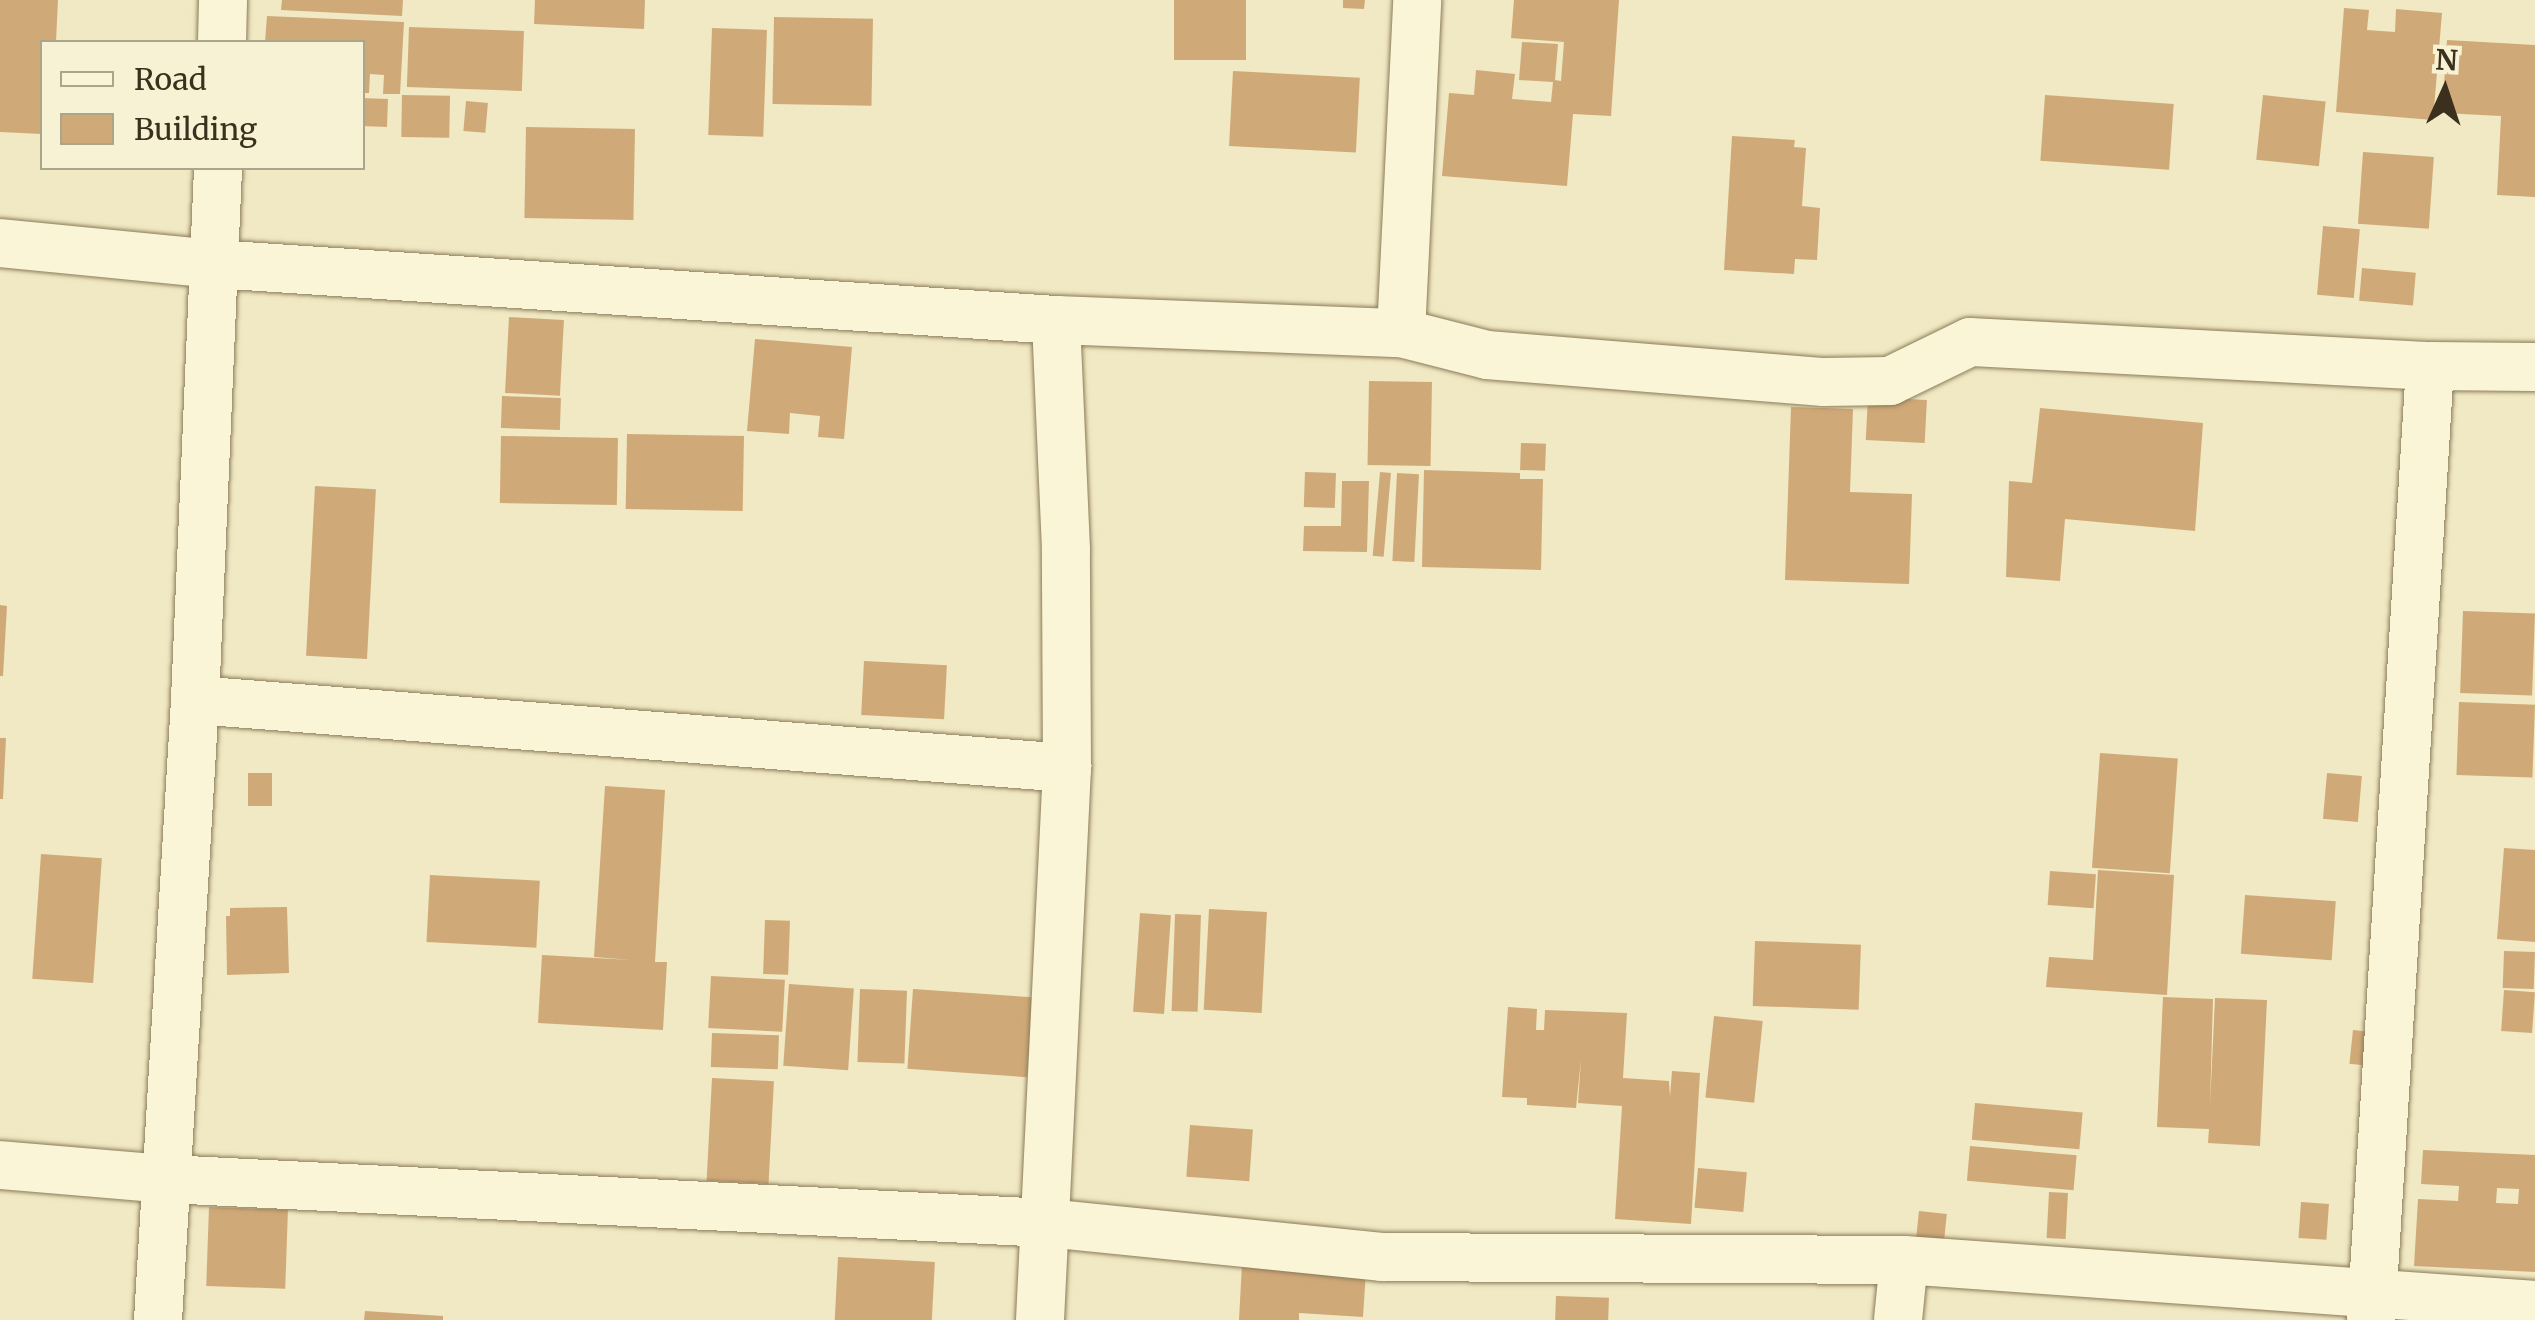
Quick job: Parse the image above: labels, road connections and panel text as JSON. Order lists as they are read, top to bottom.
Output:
{
  "legend": ["Road", "Building"],
  "north": "top"
}
